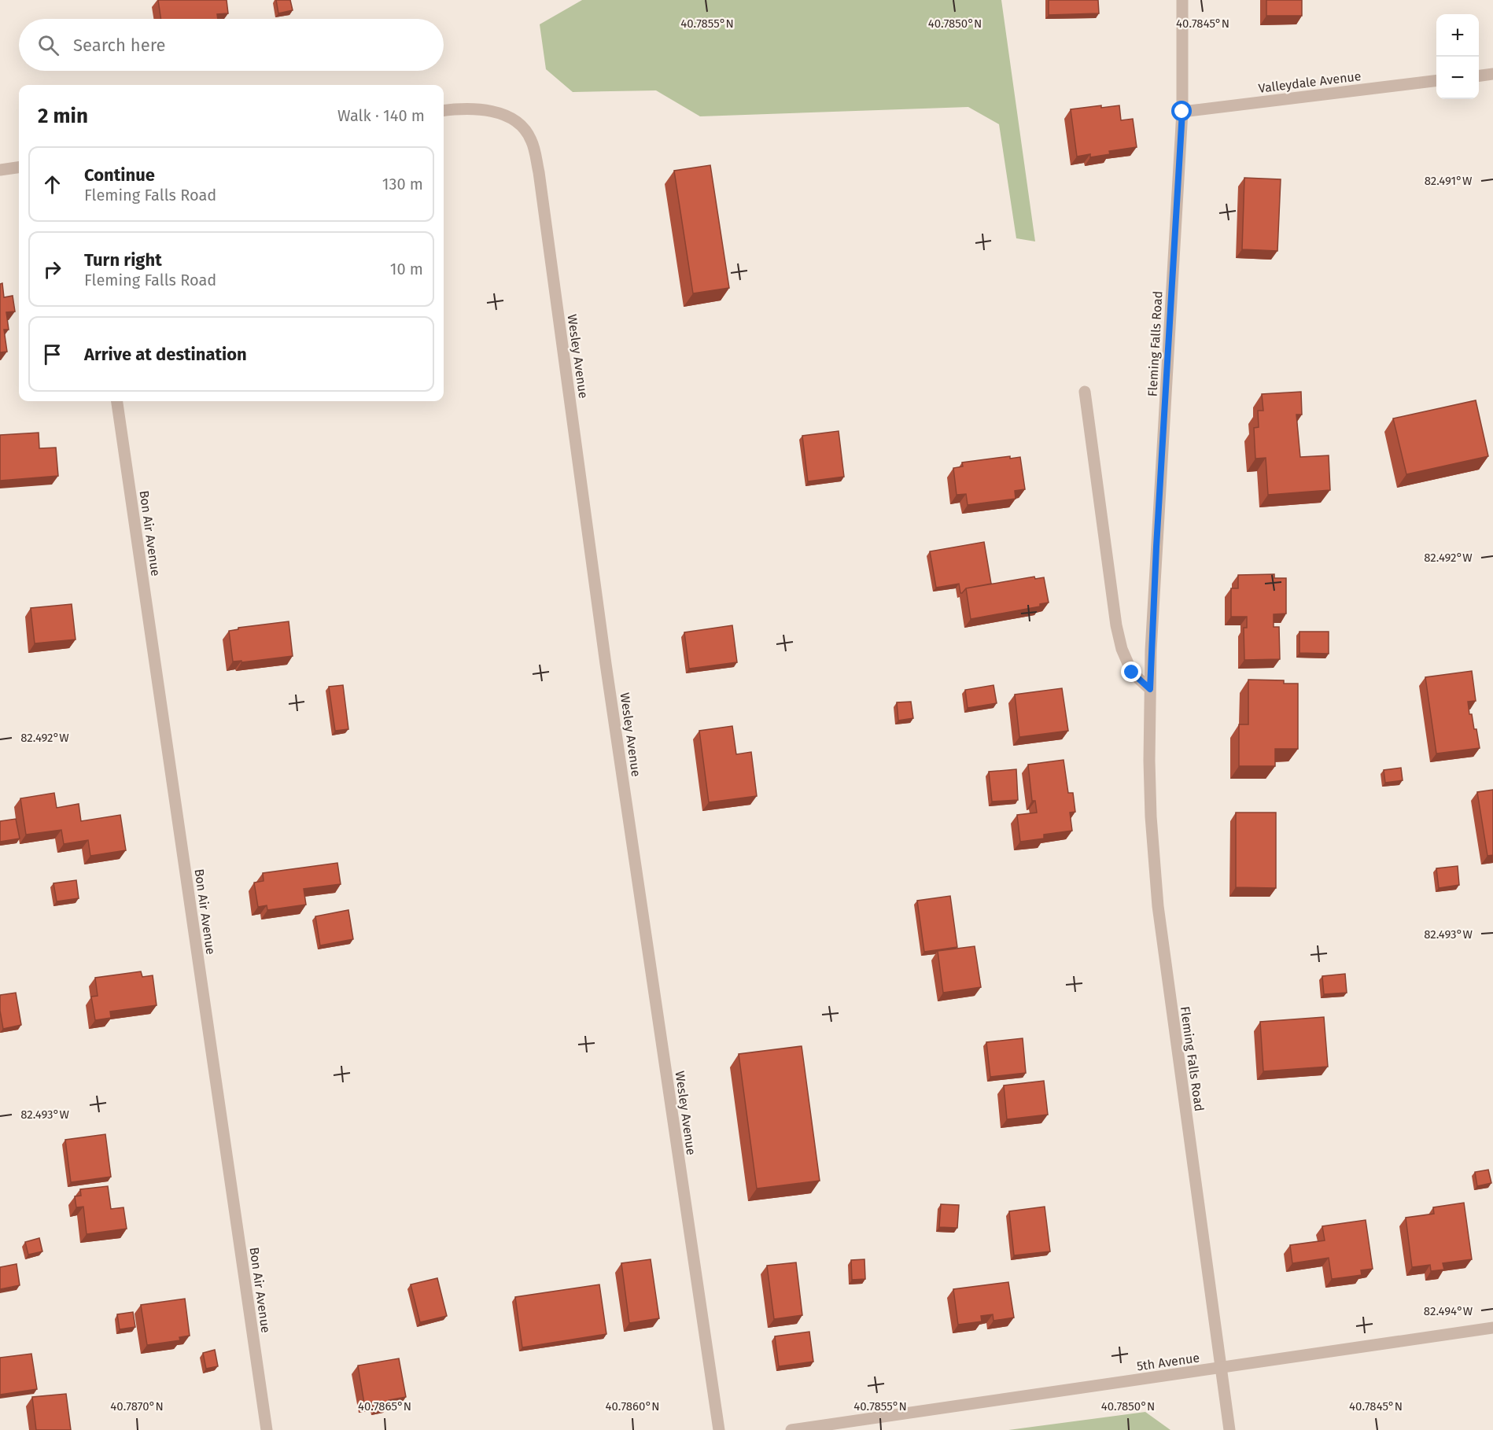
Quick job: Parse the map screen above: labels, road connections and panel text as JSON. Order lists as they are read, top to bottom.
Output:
{
  "streets": {
    "street": [
      "Valleydale Avenue",
      "Fleming Falls Road",
      "Wesley Avenue",
      "Bon Air Avenue",
      "5th Avenue"
    ]
  },
  "crossings": [
    ["Valleydale Avenue", "Fleming Falls Road"],
    ["Fleming Falls Road", "5th Avenue"]
  ],
  "page": {
    "map_buttons": ["+", "−"],
    "search": "Search here",
    "heading": ["2 min", "Walk · 140 m"],
    "list": [
      ["Continue", "Fleming Falls Road", "130 m"],
      ["Turn right", "Fleming Falls Road", "10 m"],
      "Arrive at destination"
    ]
  },
  "coordinates": [
    "40.7855°N",
    "40.7850°N",
    "40.7845°N",
    "82.491°W",
    "82.492°W",
    "82.493°W",
    "82.494°W",
    "40.7870°N",
    "40.7865°N",
    "40.7860°N"
  ]
}
